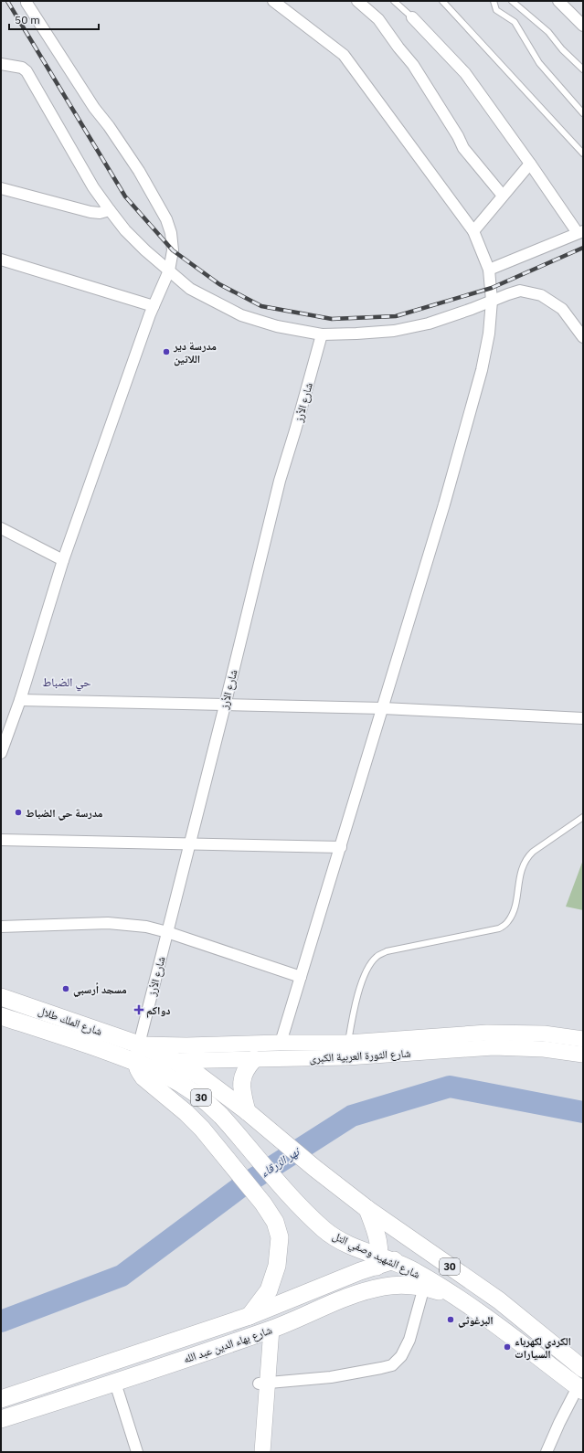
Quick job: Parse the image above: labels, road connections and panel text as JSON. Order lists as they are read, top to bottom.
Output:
{
  "streets": {
    "main road": [
      "شارع الملك طلال",
      "شارع الثورة العربية الكبرى",
      "30",
      "شارع الشهيد وصفي التل",
      "شارع بهاء الدين عبد الله"
    ],
    "street": ["شارع الأرز"]
  },
  "crossings": [
    ["شارع الأرز", "شارع الملك طلال"],
    ["شارع الأرز", "شارع الثورة العربية الكبرى"],
    ["شارع الأرز", "30"],
    ["شارع الملك طلال", "شارع الثورة العربية الكبرى"],
    ["شارع الملك طلال", "30"],
    ["شارع الملك طلال", "شارع الشهيد وصفي التل"],
    ["شارع الثورة العربية الكبرى", "30"],
    ["شارع الثورة العربية الكبرى", "شارع الشهيد وصفي التل"],
    ["30", "شارع بهاء الدين عبد الله"],
    ["شارع الشهيد وصفي التل", "شارع بهاء الدين عبد الله"]
  ],
  "districts": ["حي الضباط"],
  "water": ["نهر الزرقاء"],
  "places": {
    "other": [
      "مدرسة دير اللاتين",
      "مدرسة حي الضباط",
      "مسجد أرسبي",
      "البرغوثي",
      "الكردي لكهرباء السيارات"
    ],
    "health": ["دواكم"]
  },
  "scale_bar": "50 m"
}
